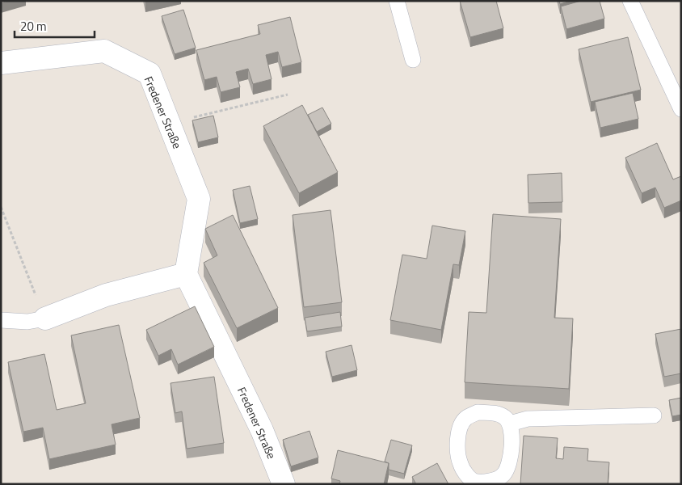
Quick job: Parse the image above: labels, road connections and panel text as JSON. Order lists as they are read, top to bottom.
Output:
{
  "streets": {
    "street": ["Fredener Straße"]
  },
  "scale_bar": "20 m"
}
